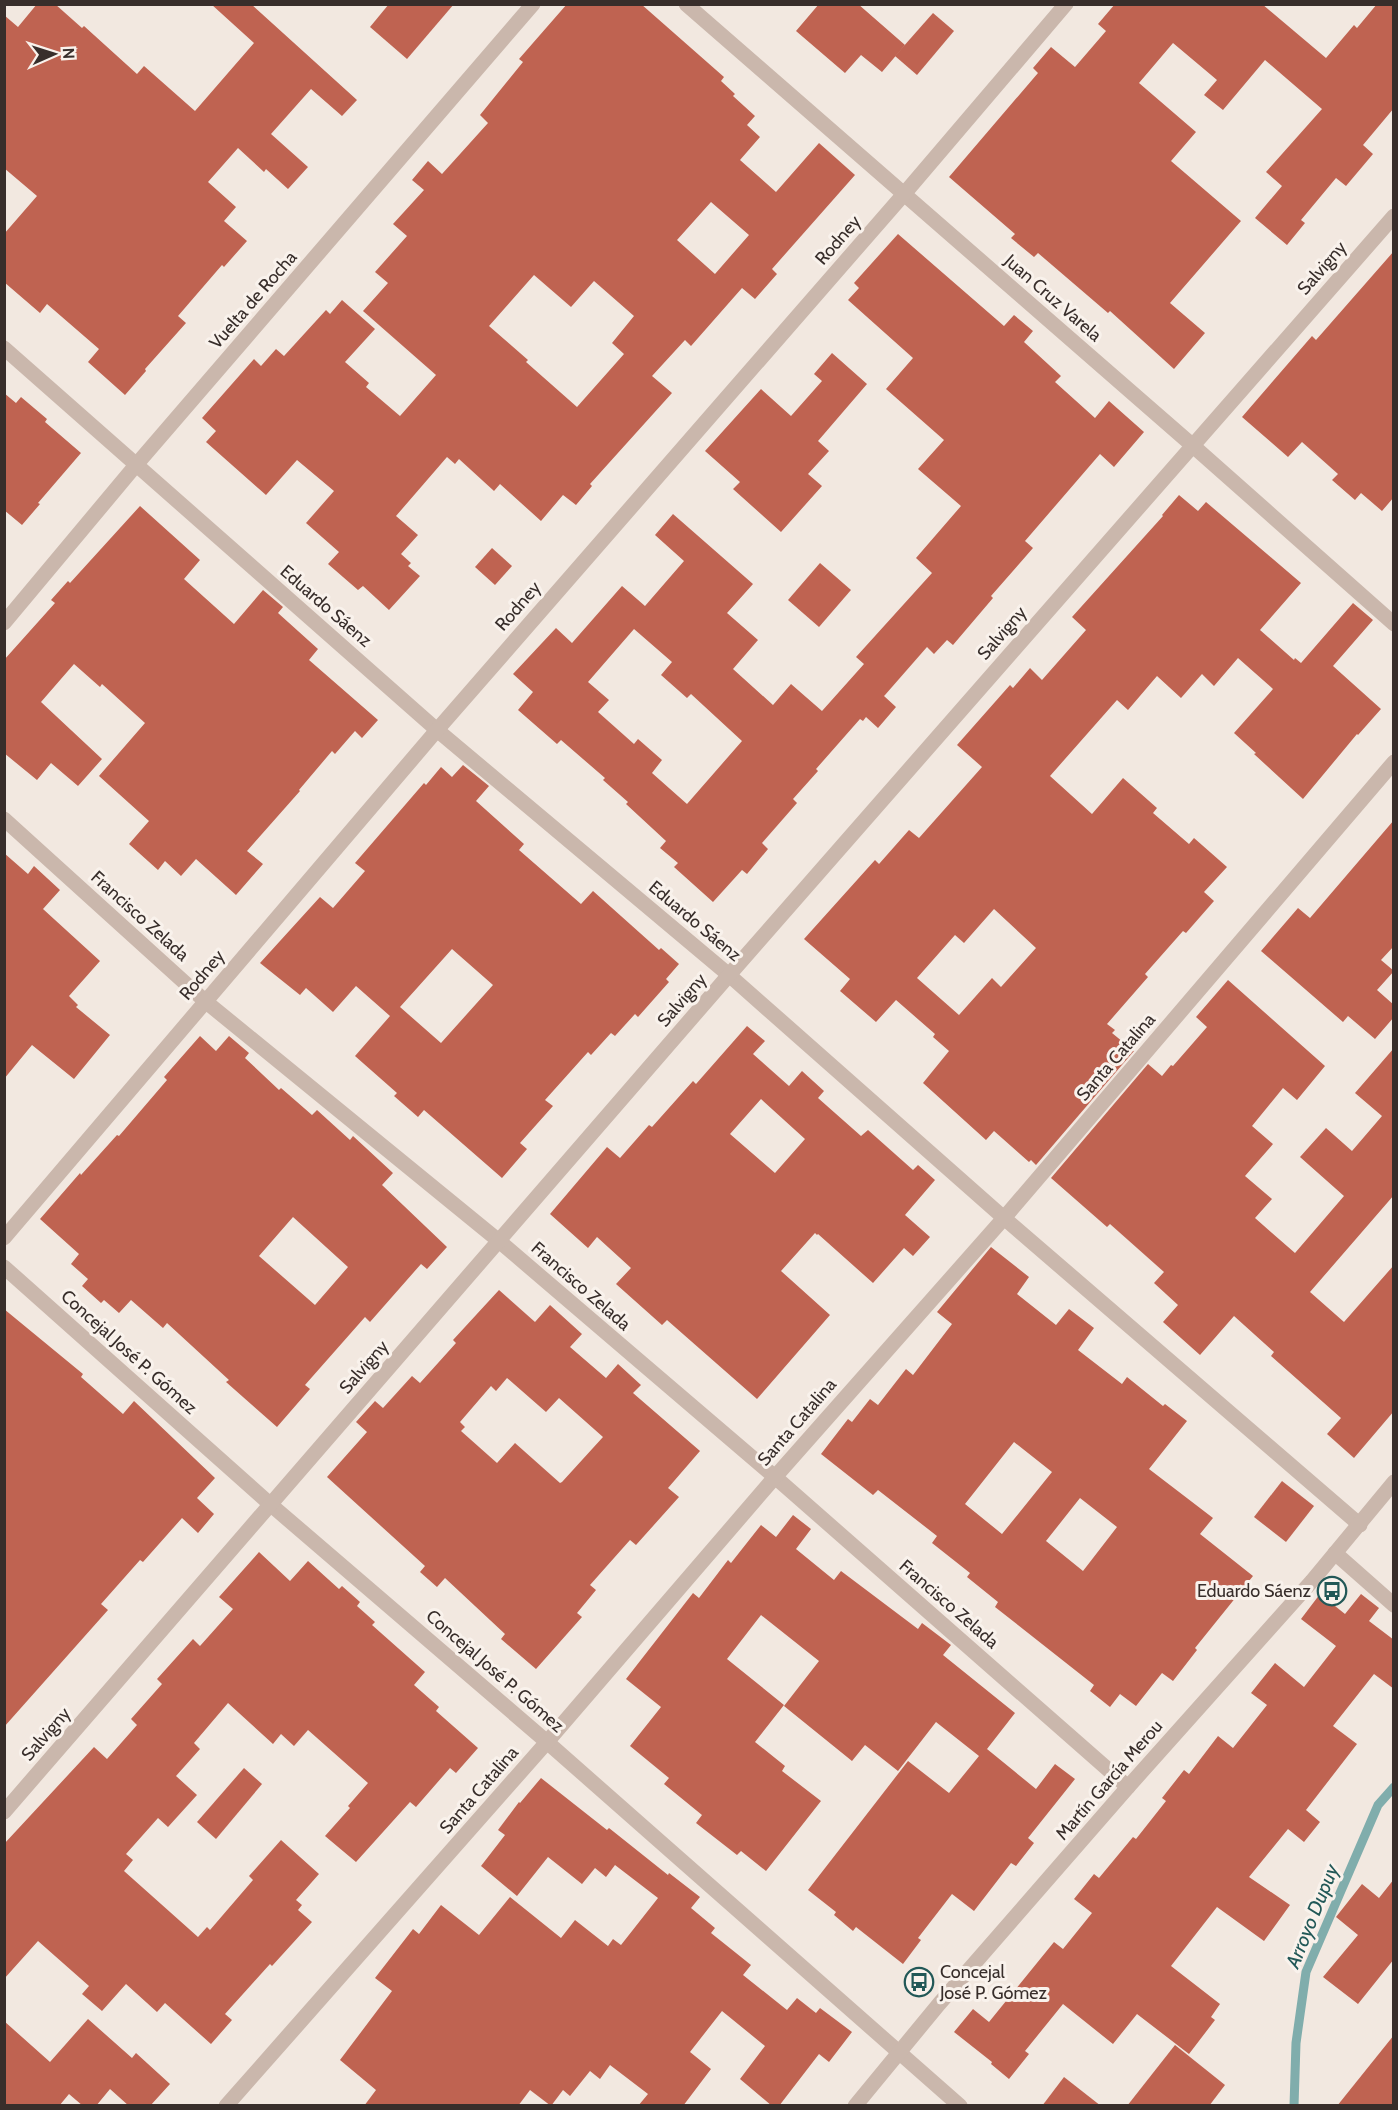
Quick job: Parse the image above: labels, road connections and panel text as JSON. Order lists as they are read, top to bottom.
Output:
{
  "streets": {
    "street": [
      "Rodney",
      "Salvigny",
      "Juan Cruz Varela",
      "Vuelta de Rocha",
      "Eduardo Sáenz",
      "Francisco Zelada",
      "Santa Catalina",
      "Concejal José P. Gómez",
      "Martín García Merou"
    ]
  },
  "crossings": [
    ["Rodney", "Juan Cruz Varela"],
    ["Rodney", "Eduardo Sáenz"],
    ["Rodney", "Francisco Zelada"],
    ["Salvigny", "Juan Cruz Varela"],
    ["Salvigny", "Eduardo Sáenz"],
    ["Salvigny", "Francisco Zelada"],
    ["Salvigny", "Concejal José P. Gómez"],
    ["Vuelta de Rocha", "Eduardo Sáenz"],
    ["Eduardo Sáenz", "Santa Catalina"],
    ["Eduardo Sáenz", "Martín García Merou"],
    ["Francisco Zelada", "Santa Catalina"],
    ["Francisco Zelada", "Martín García Merou"],
    ["Santa Catalina", "Concejal José P. Gómez"],
    ["Concejal José P. Gómez", "Martín García Merou"]
  ],
  "water": ["Arroyo Dupuy"],
  "places": {
    "bus stop": ["Eduardo Sáenz", "Concejal José P. Gómez"]
  },
  "north": "right"
}
